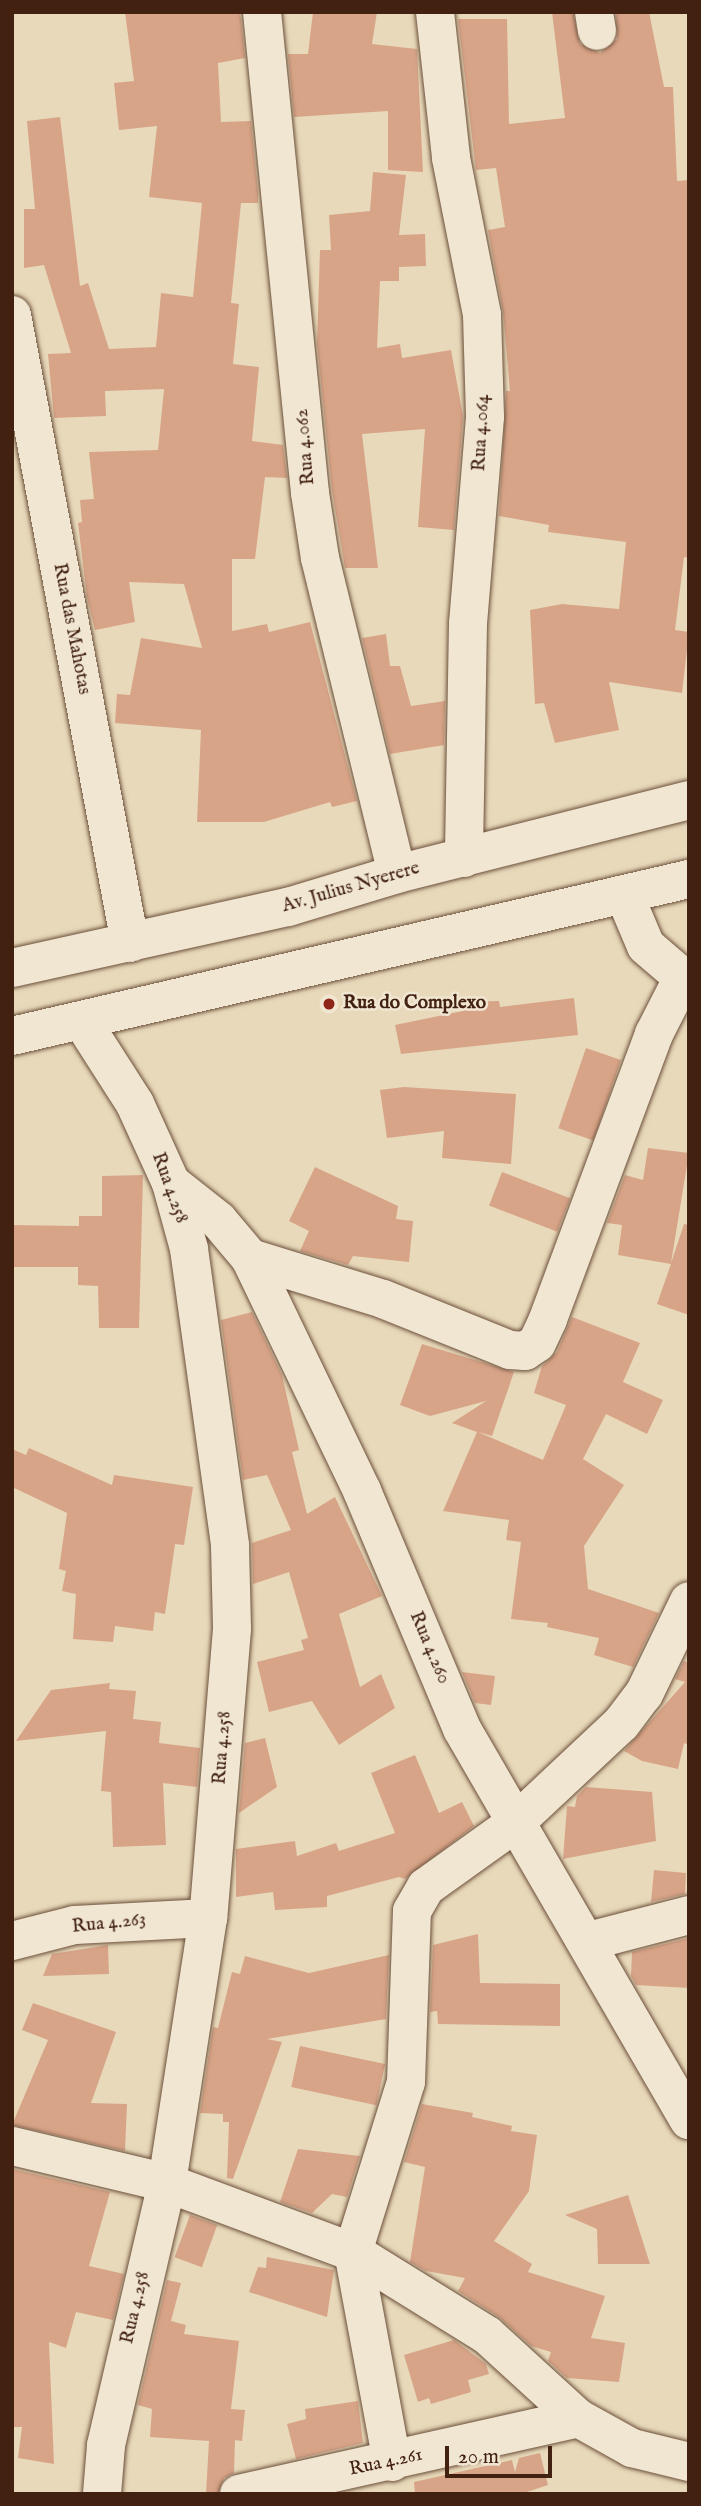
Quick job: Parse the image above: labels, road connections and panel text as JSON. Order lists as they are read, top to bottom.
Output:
{
  "streets": {
    "street": [
      "Rua 4.064",
      "Rua 4.062",
      "Rua das Mahotas",
      "Av. Julius Nyerere",
      "Rua 4.258",
      "Rua 4.260",
      "Rua 4.263",
      "Rua 4.261"
    ]
  },
  "crossings": [
    ["Rua 4.064", "Av. Julius Nyerere"],
    ["Rua 4.062", "Av. Julius Nyerere"],
    ["Rua das Mahotas", "Av. Julius Nyerere"],
    ["Rua 4.258", "Rua 4.260"],
    ["Rua 4.258", "Rua 4.263"]
  ],
  "places": ["Rua do Complexo"],
  "scale_bar": "20 m"
}
